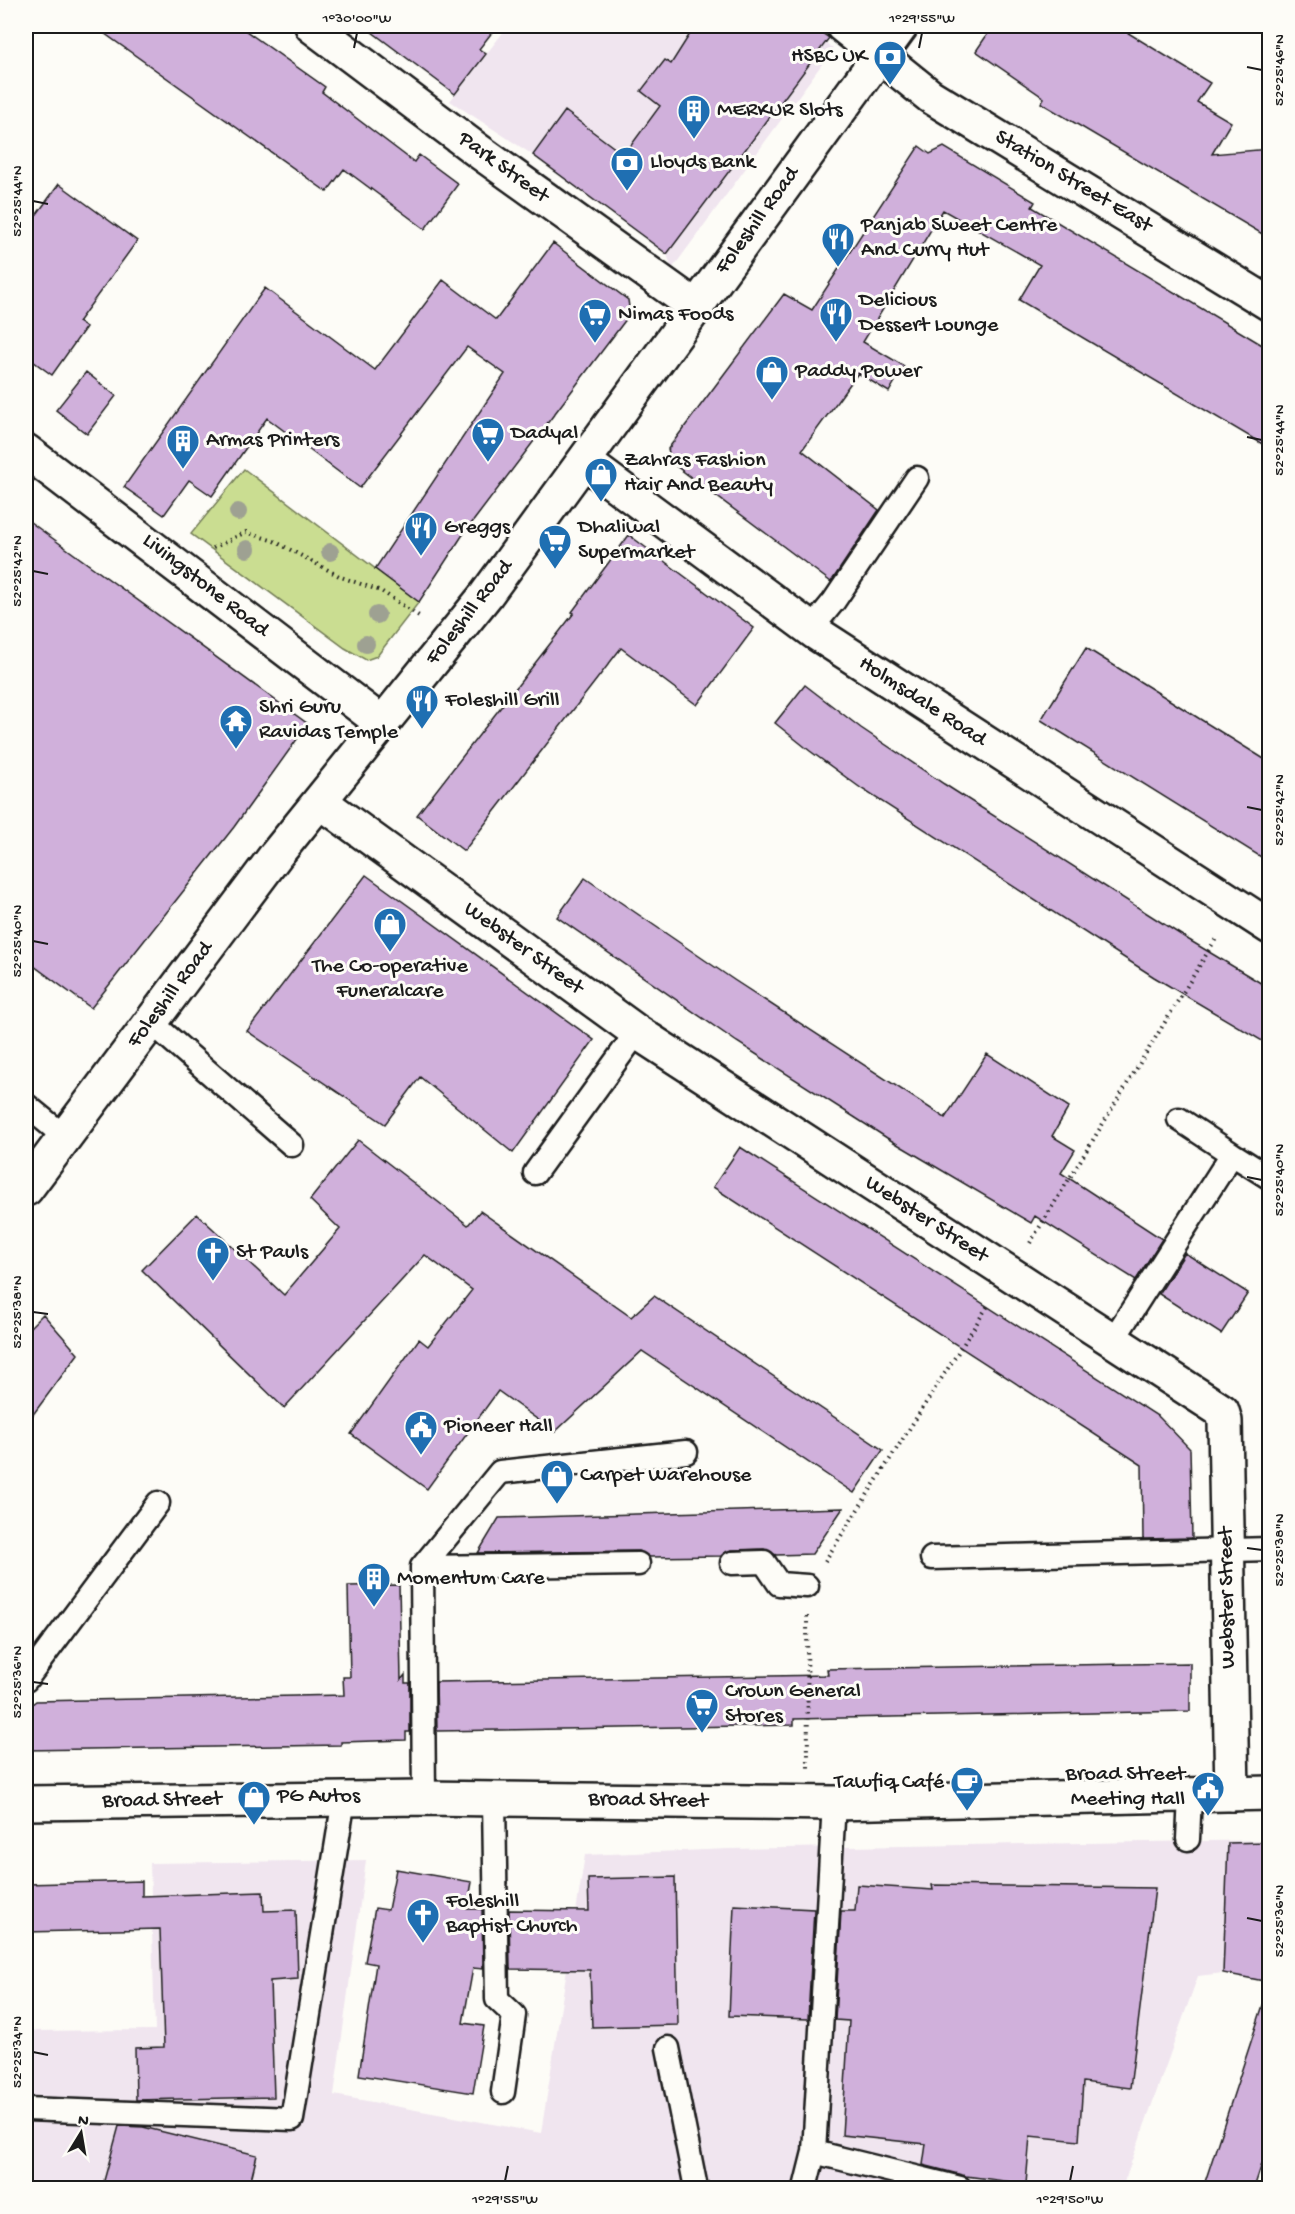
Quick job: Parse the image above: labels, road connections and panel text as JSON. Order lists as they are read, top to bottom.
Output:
{
  "streets": {
    "street": [
      "Park Street",
      "Station Street East",
      "Foleshill Road",
      "Livingstone Road",
      "Holmsdale Road",
      "Webster Street",
      "Broad Street"
    ]
  },
  "crossings": [
    ["Park Street", "Foleshill Road"],
    ["Station Street East", "Foleshill Road"],
    ["Foleshill Road", "Livingstone Road"],
    ["Foleshill Road", "Holmsdale Road"],
    ["Foleshill Road", "Webster Street"],
    ["Webster Street", "Broad Street"]
  ],
  "places": {
    "bank": ["HSBC UK", "Lloyds Bank"],
    "building": ["MERKUR Slots", "Armas Printers", "Momentum Care"],
    "restaurant": [
      "Panjab Sweet Centre And Curry Hut",
      "Delicious Dessert Lounge",
      "Greggs",
      "Foleshill Grill"
    ],
    "supermarket": [
      "Nimas Foods",
      "Dadyal",
      "Dhaliwal Supermarket",
      "Crown General Stores"
    ],
    "shop": [
      "Paddy Power",
      "Zahras Fashion Hair And Beauty",
      "The Co-operative Funeralcare",
      "Carpet Warehouse",
      "PG Autos"
    ],
    "temple": ["Shri Guru Ravidas Temple"],
    "church": ["St Pauls", "Foleshill Baptist Church"],
    "public building": ["Pioneer Hall", "Broad Street Meeting Hall"],
    "cafe": ["Tawfiq Café"]
  },
  "north": "top",
  "coordinates": [
    "1°30'00\"W",
    "1°29'55\"W",
    "52°25'46\"N",
    "52°25'44\"N",
    "52°25'42\"N",
    "52°25'40\"N",
    "52°25'38\"N",
    "52°25'36\"N",
    "52°25'34\"N",
    "1°29'50\"W"
  ]
}
